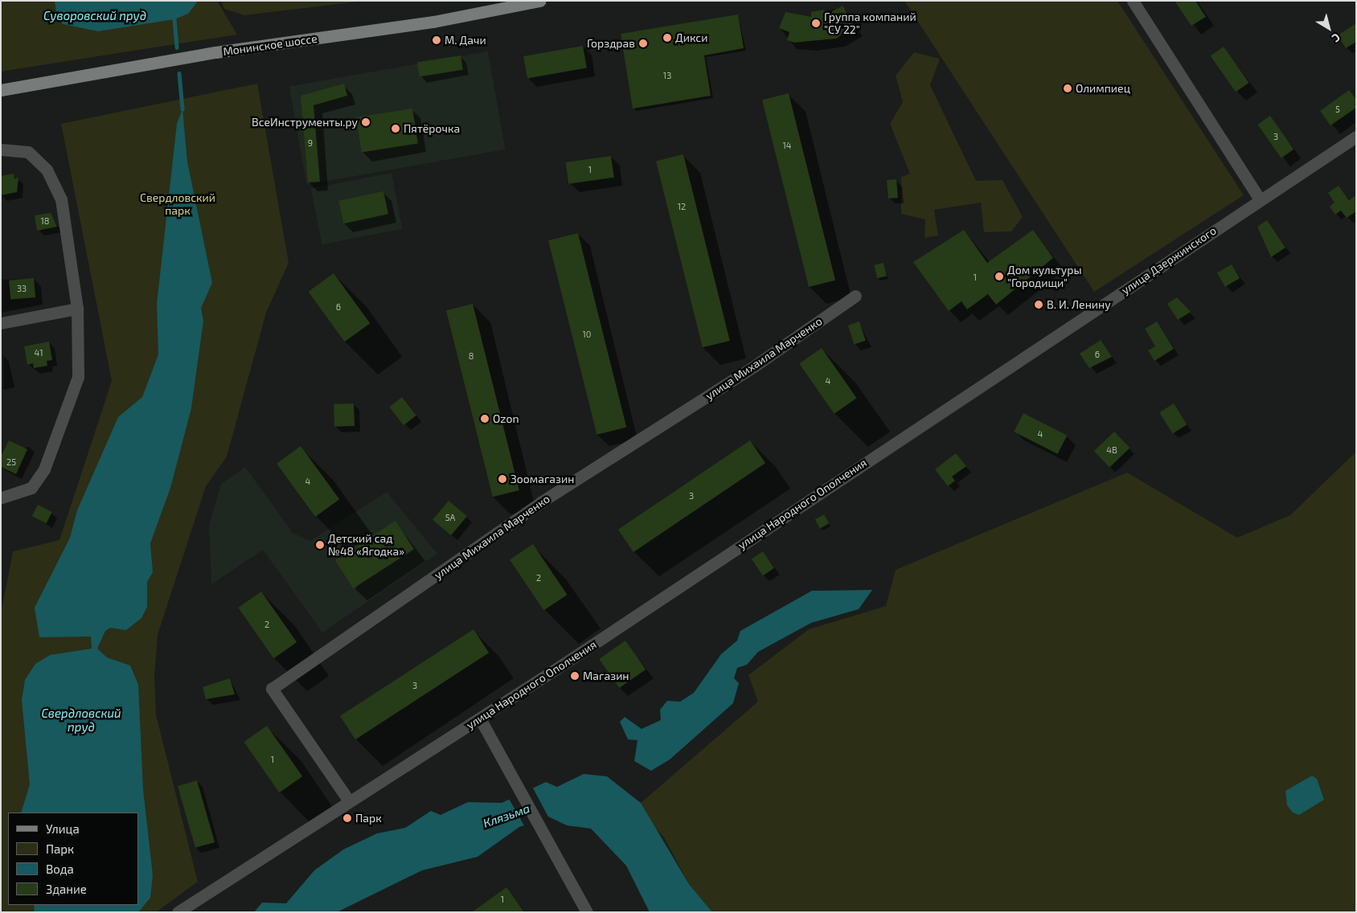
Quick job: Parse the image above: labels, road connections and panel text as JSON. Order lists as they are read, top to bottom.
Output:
{
  "streets": {
    "main road": ["Монинское шоссе"],
    "street": ["улица Дзержинского", "улица Михаила Марченко", "улица Народного Ополчения"]
  },
  "crossings": [
    ["улица Дзержинского", "улица Народного Ополчения"],
    ["улица Михаила Марченко", "улица Народного Ополчения"]
  ],
  "water": ["Суворовский пруд", "Свердловский пруд", "Клязьма"],
  "parks": ["Свердловский парк"],
  "places": [
    "Группа компаний \"СУ 22\"",
    "Дикси",
    "М. Дачи",
    "Горздрав",
    "Олимпиец",
    "ВсеИнструменты.ру",
    "Пятёрочка",
    "Дом культуры \"Городищи\"",
    "В. И. Ленину",
    "Ozon",
    "Зоомагазин",
    "Детский сад №48 «Ягодка»",
    "Магазин",
    "Парк"
  ],
  "house_numbers": [
    "13",
    "5",
    "3",
    "9",
    "14",
    "1",
    "12",
    "18",
    "1",
    "33",
    "6",
    "10",
    "41",
    "6",
    "8",
    "4",
    "4",
    "4В",
    "25",
    "4",
    "3",
    "5А",
    "2",
    "2",
    "3",
    "1",
    "1"
  ],
  "legend": [
    "Улица",
    "Парк",
    "Вода",
    "Здание"
  ],
  "north": "bottom right"
}
